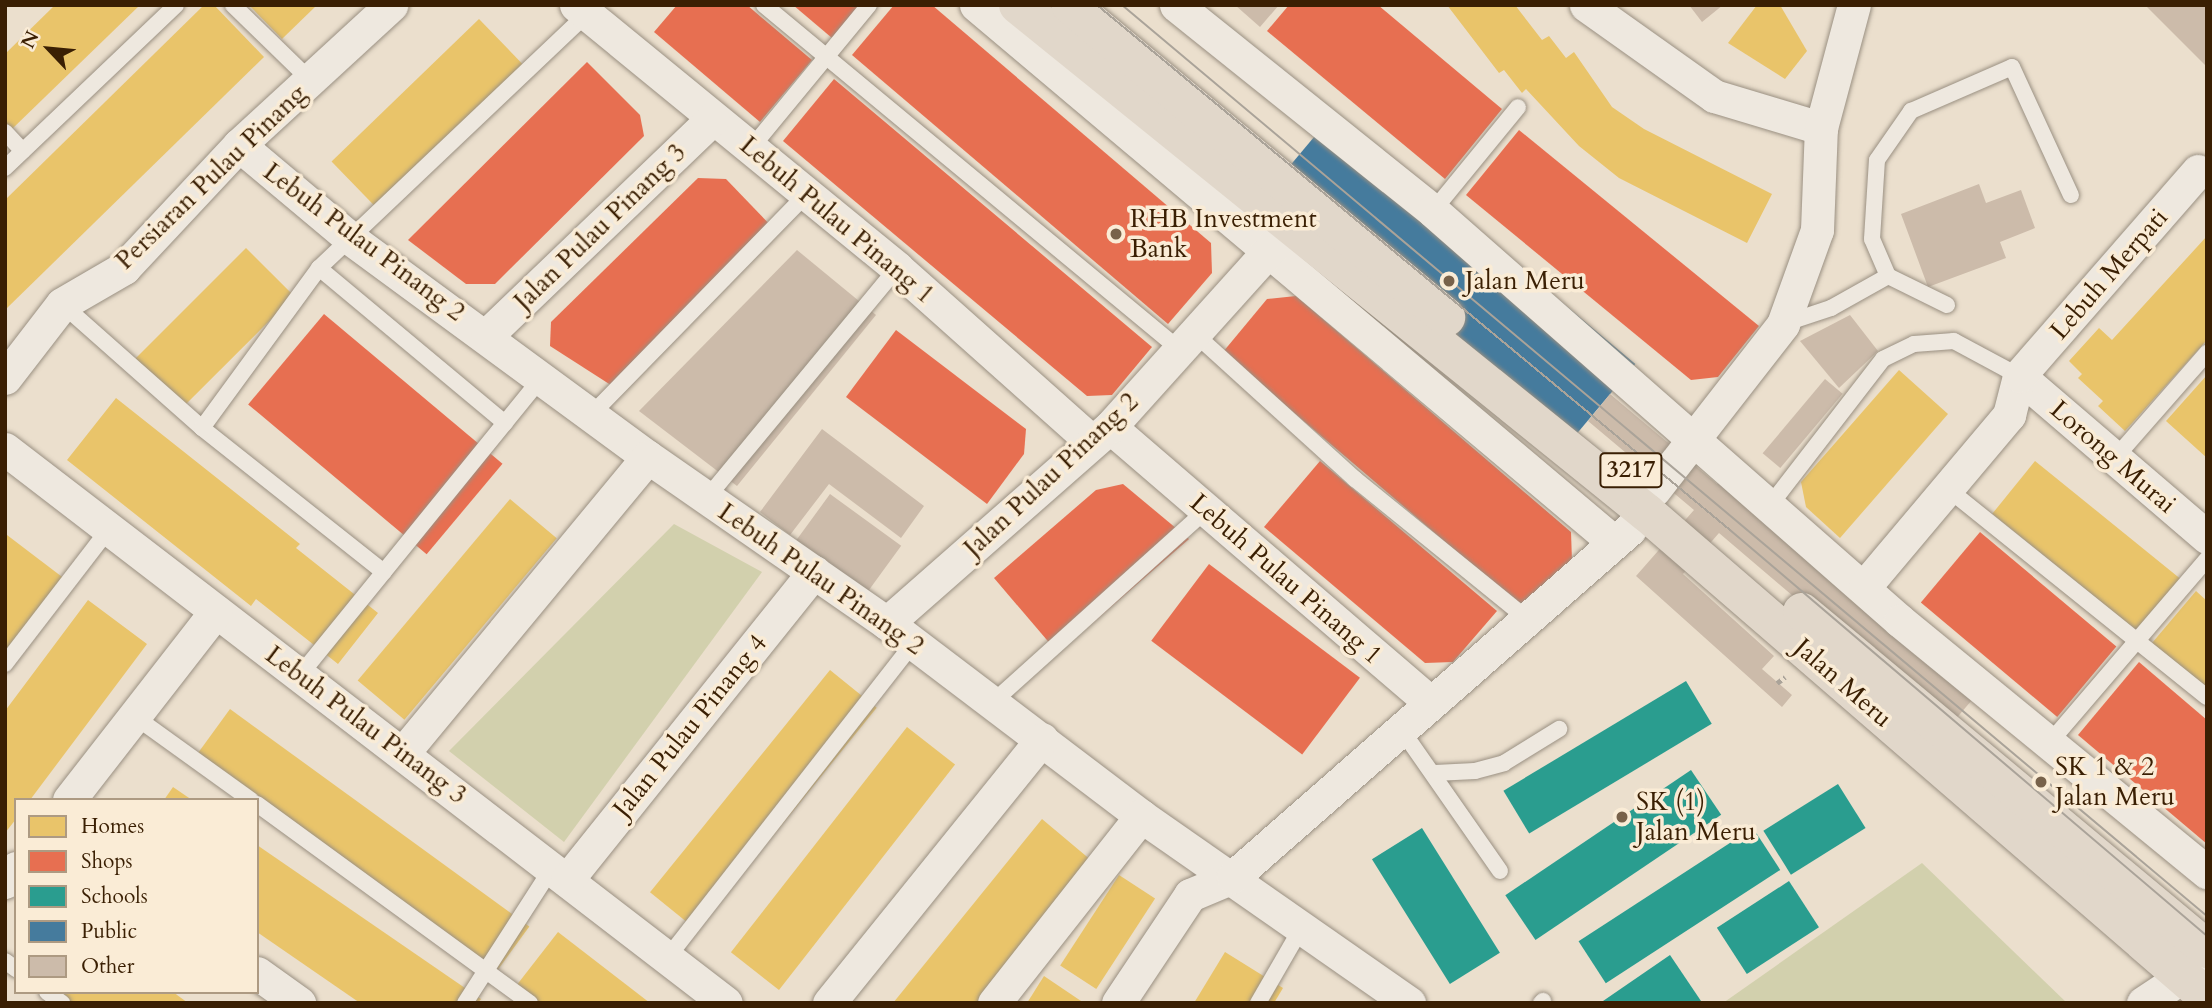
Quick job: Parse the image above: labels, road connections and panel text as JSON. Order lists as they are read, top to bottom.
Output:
{
  "streets": {
    "highway": ["3217", "Jalan Meru"],
    "street": [
      "Persiaran Pulau Pinang",
      "Lebuh Pulau Pinang 1",
      "Jalan Pulau Pinang 3",
      "Lebuh Pulau Pinang 2",
      "Lebuh Merpati",
      "Lorong Murai",
      "Jalan Pulau Pinang 2",
      "Lebuh Pulau Pinang 3",
      "Jalan Pulau Pinang 4"
    ]
  },
  "crossings": [
    ["Persiaran Pulau Pinang", "Lebuh Pulau Pinang 2"],
    ["Lebuh Pulau Pinang 1", "Jalan Pulau Pinang 3"],
    ["Lebuh Pulau Pinang 1", "Jalan Pulau Pinang 2"],
    ["Jalan Pulau Pinang 3", "Lebuh Pulau Pinang 2"],
    ["Lebuh Pulau Pinang 2", "Jalan Pulau Pinang 2"],
    ["Lebuh Pulau Pinang 2", "Jalan Pulau Pinang 4"],
    ["Lebuh Merpati", "Lorong Murai"],
    ["Jalan Pulau Pinang 2", "Jalan Meru"],
    ["Lebuh Pulau Pinang 3", "Jalan Pulau Pinang 4"]
  ],
  "places": [
    "RHB Investment Bank",
    "Jalan Meru",
    "SK 1 & 2 Jalan Meru",
    "SK (1) Jalan Meru"
  ],
  "legend": [
    "Homes",
    "Shops",
    "Schools",
    "Public",
    "Other"
  ],
  "north": "top left"
}
